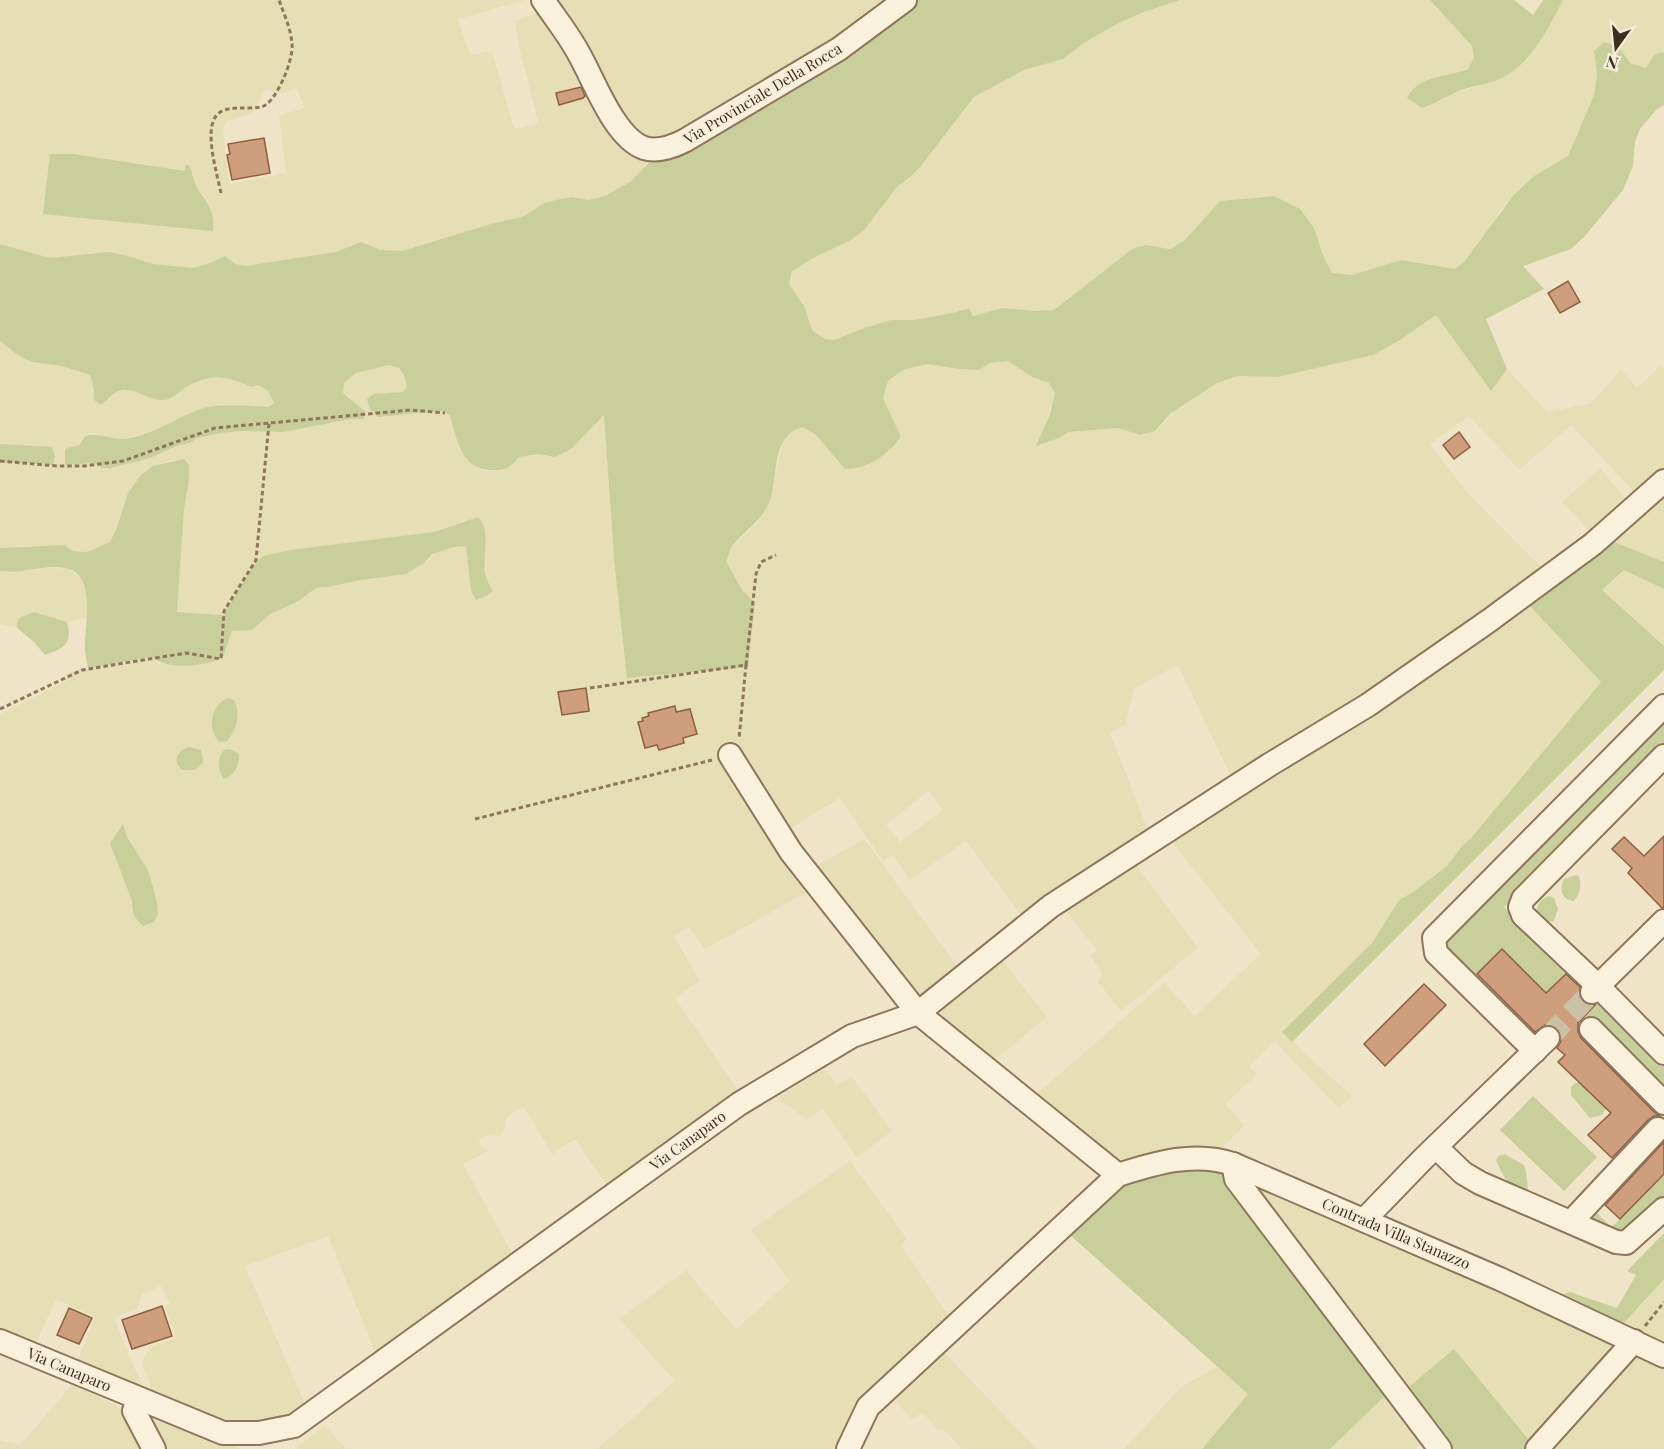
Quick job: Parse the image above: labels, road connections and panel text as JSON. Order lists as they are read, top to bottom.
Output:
{
  "streets": {
    "street": ["Via Provinciale Della Rocca", "Via Canaparo", "Contrada Villa Stanazzo"]
  },
  "north": "bottom"
}
